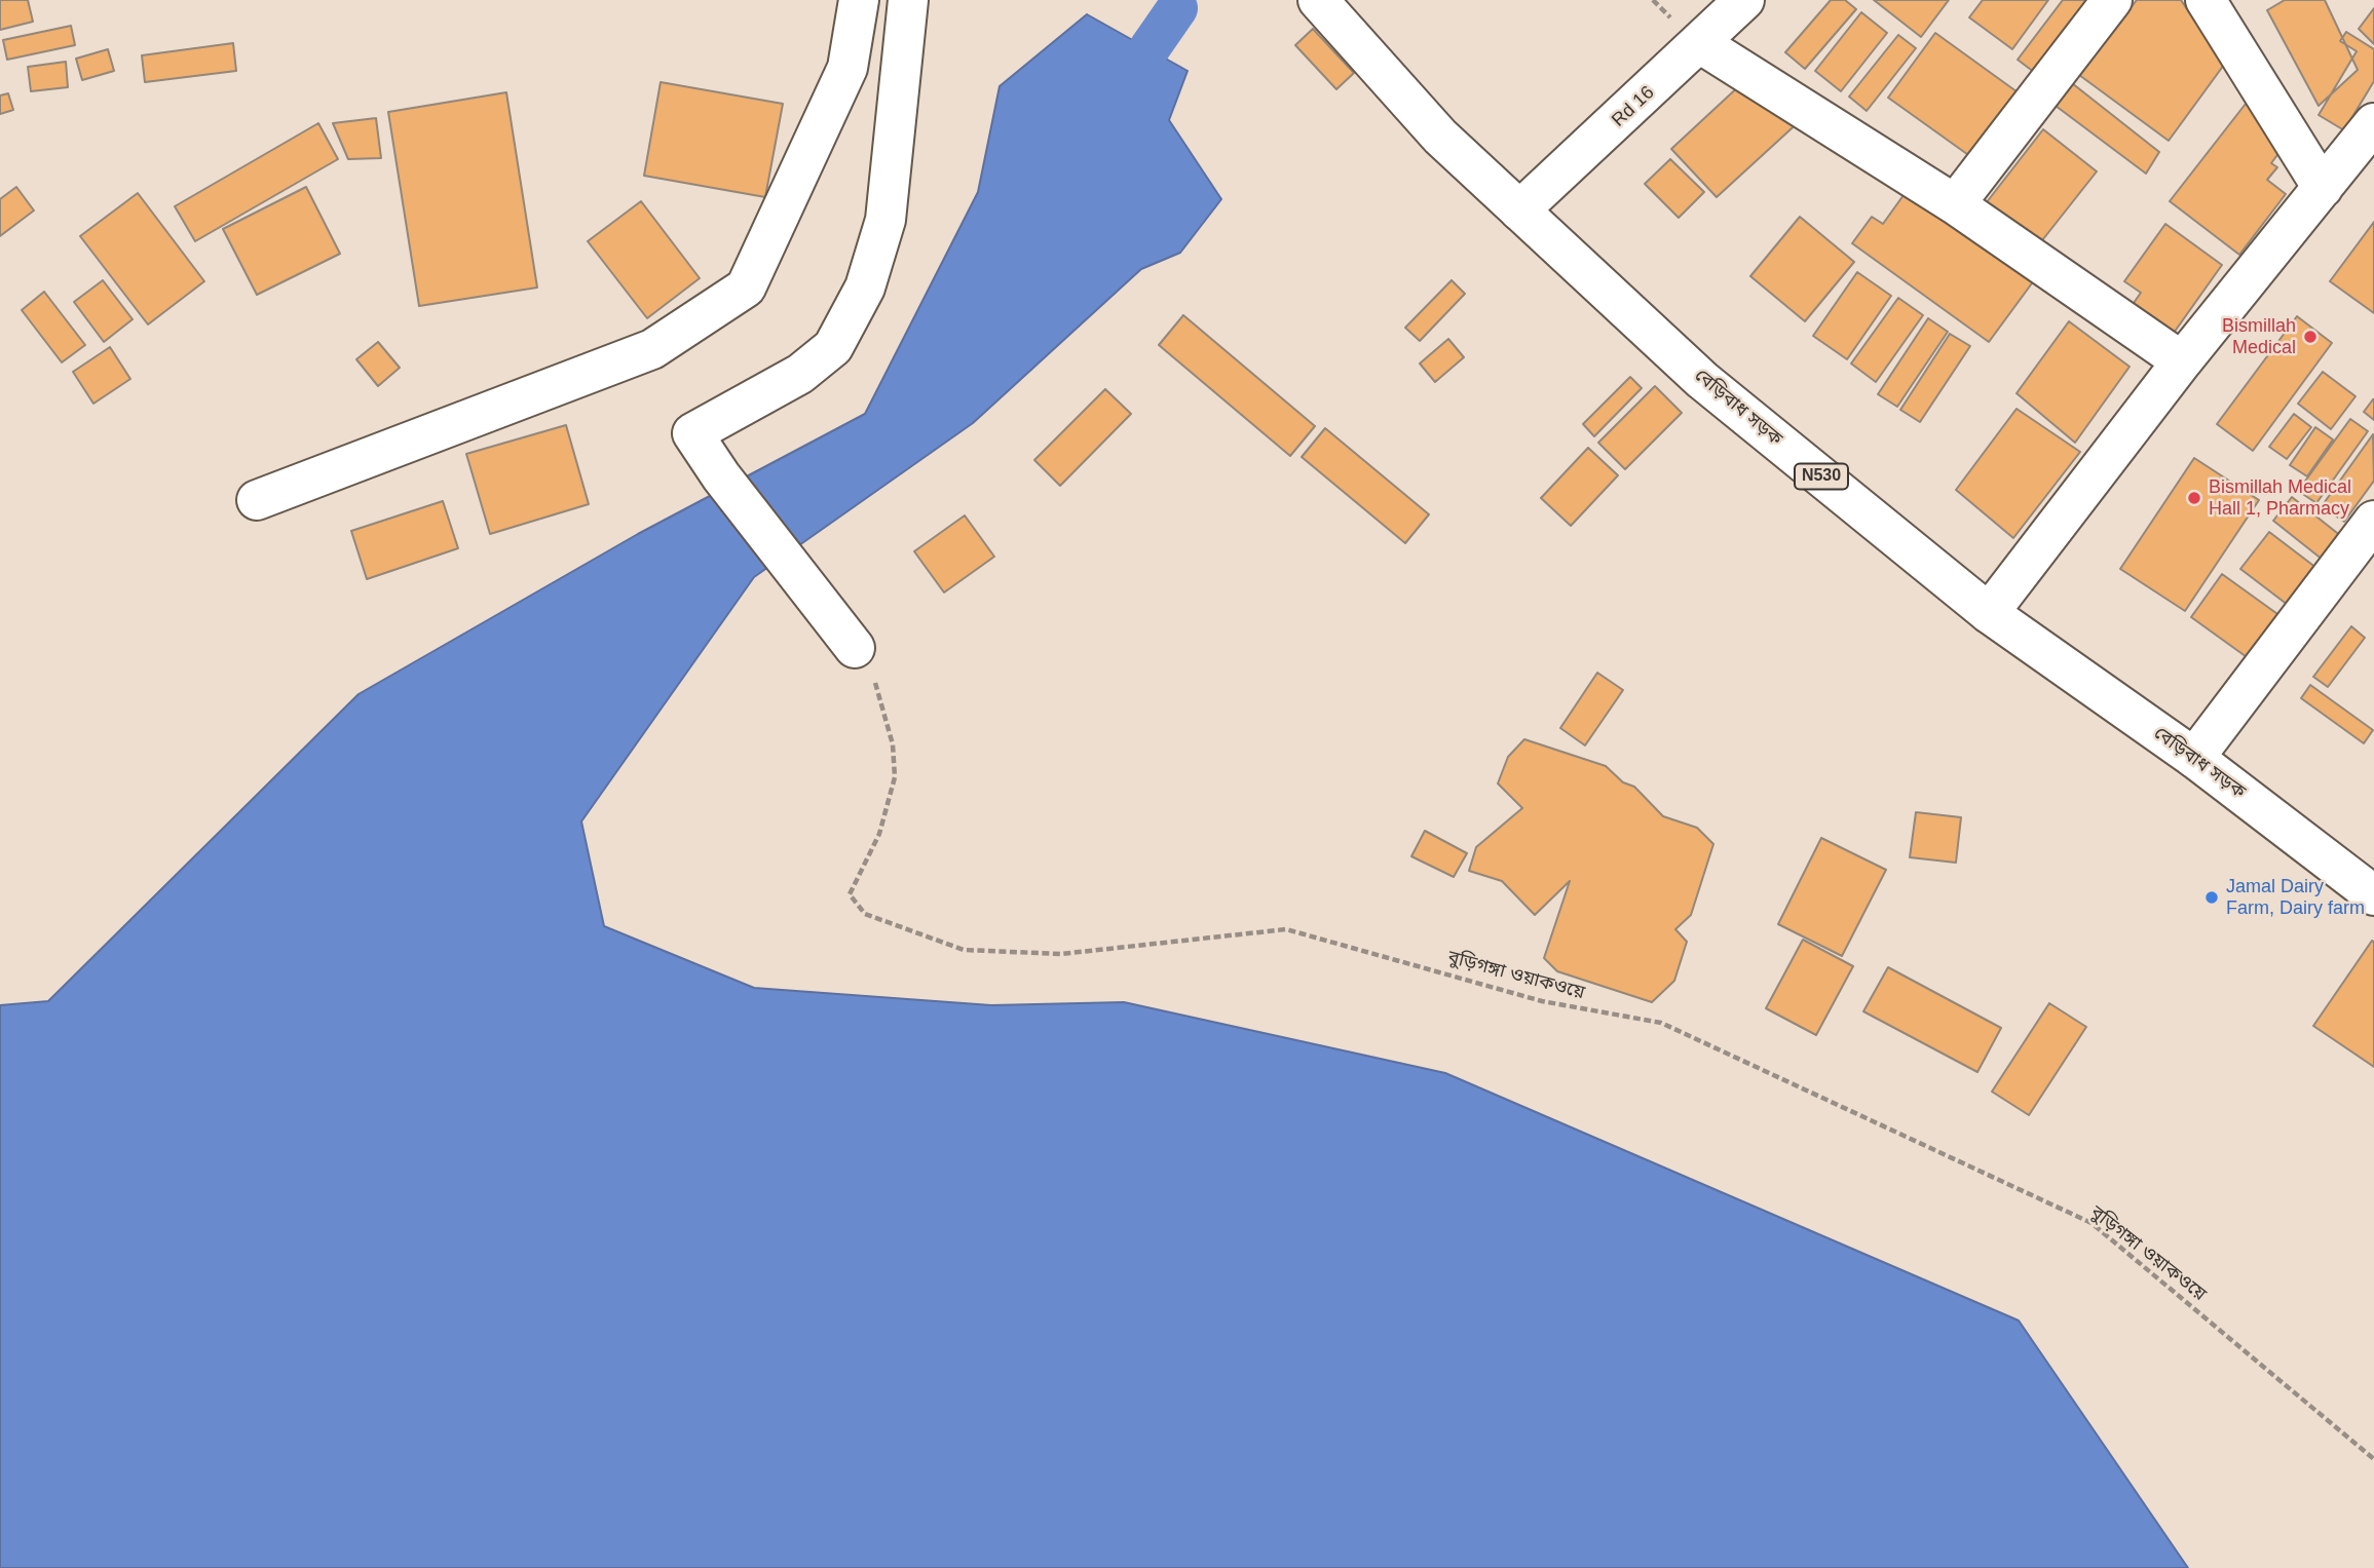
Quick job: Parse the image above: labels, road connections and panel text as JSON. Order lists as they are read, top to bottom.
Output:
{
  "streets": {
    "main road": ["Rd 16", "বেড়িবাধ সড়ক", "N530"],
    "path": ["বুড়িগঙ্গা ওয়াকওয়ে"]
  },
  "crossings": [
    ["Rd 16", "বেড়িবাধ সড়ক"]
  ],
  "places": ["Bismillah Medical", "Bismillah Medical Hall 1, Pharmacy", "Jamal Dairy Farm, Dairy farm"]
}
